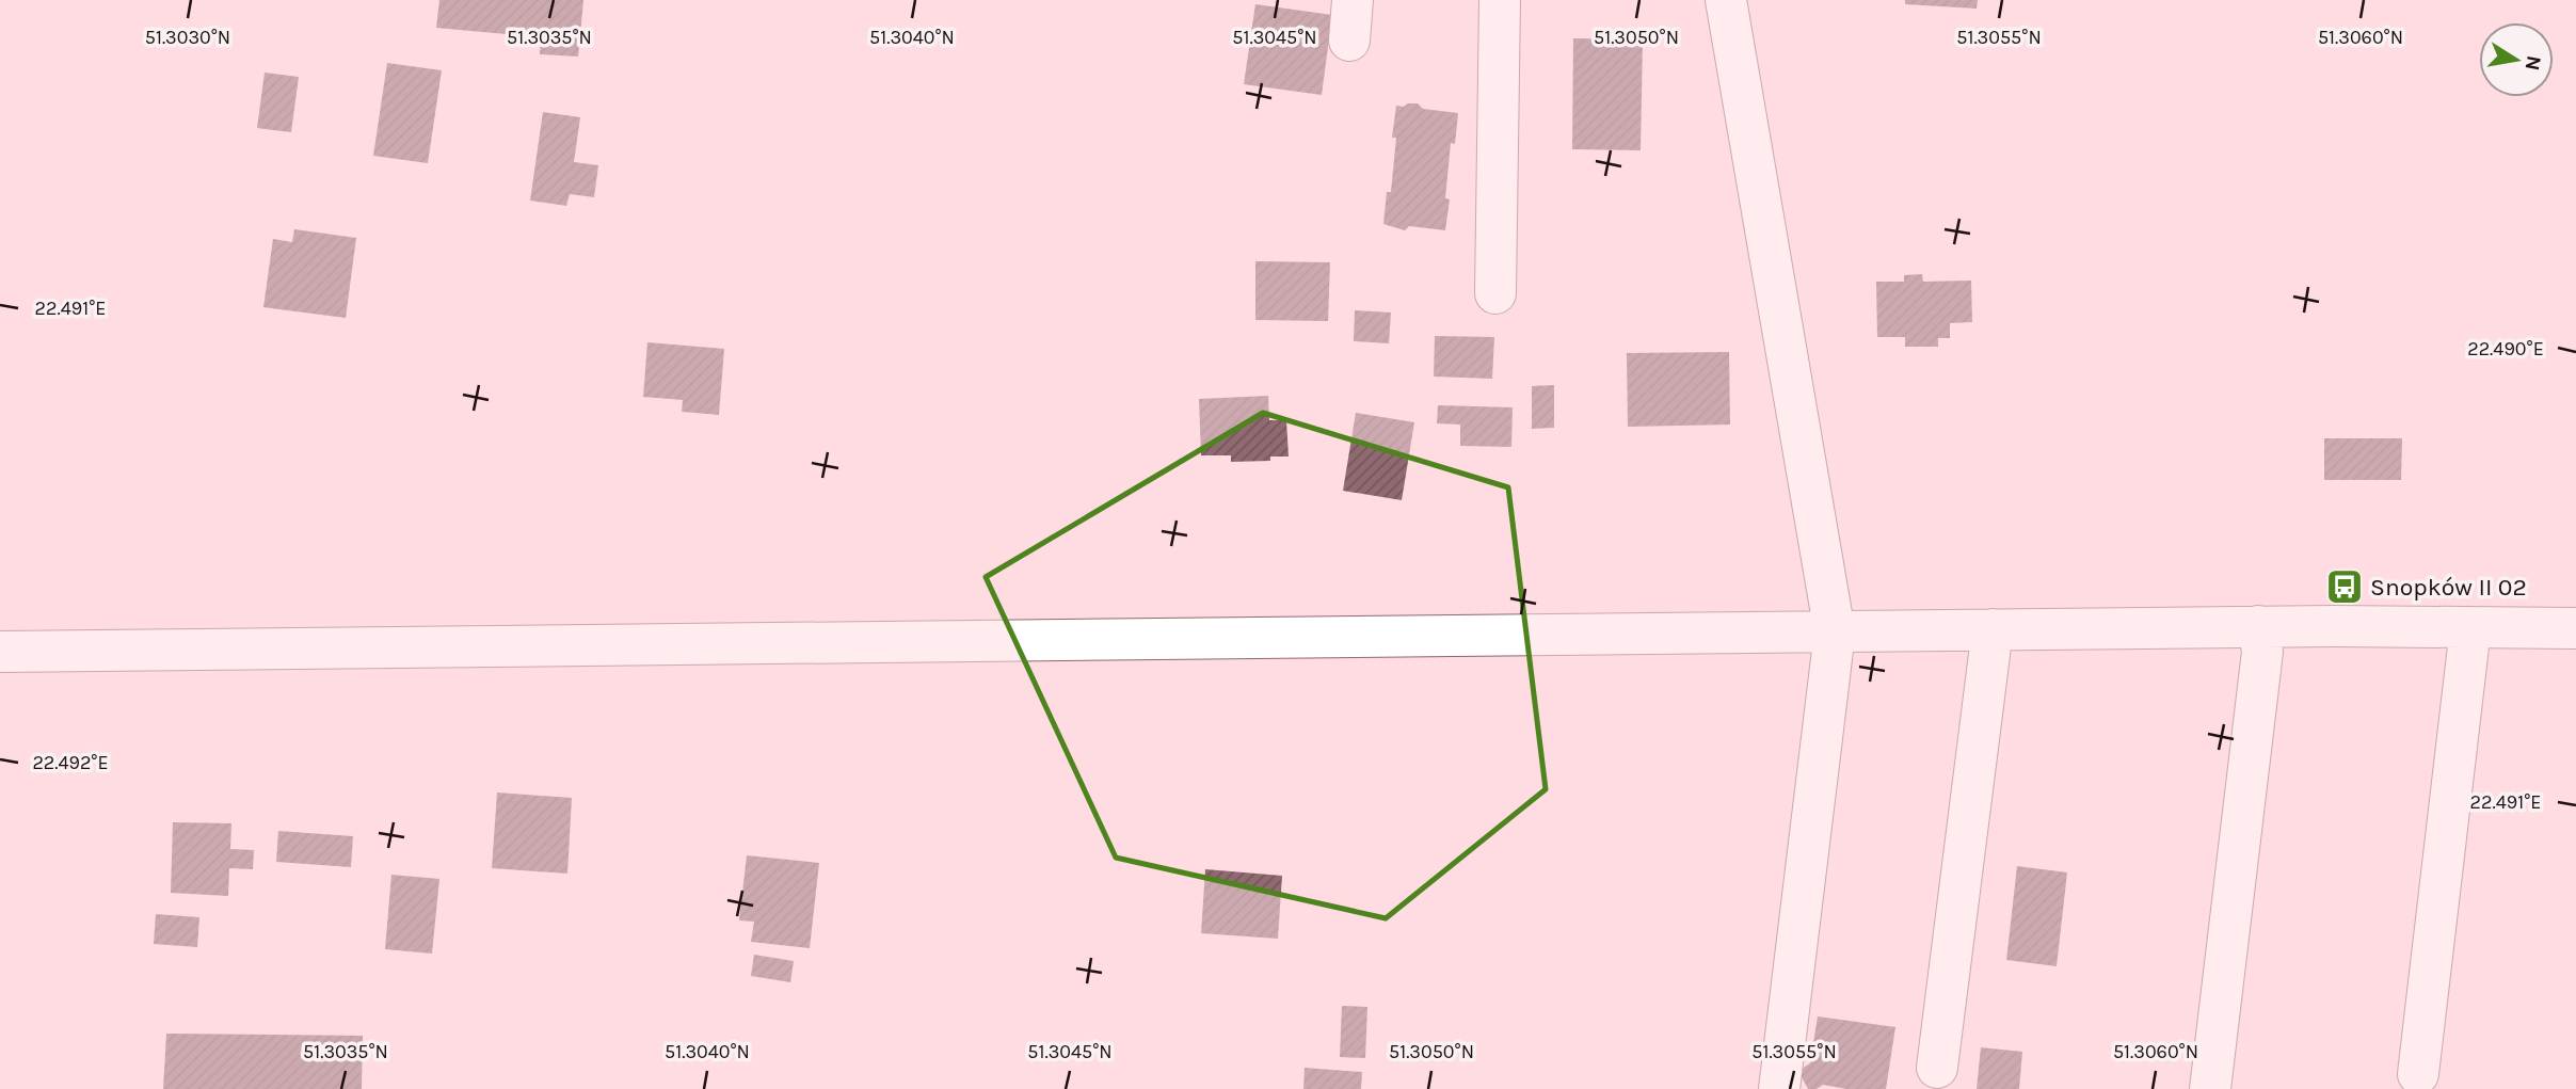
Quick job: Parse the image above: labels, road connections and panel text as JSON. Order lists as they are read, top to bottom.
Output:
{
  "places": {
    "bus stop": ["Snopków II 02"]
  },
  "north": "right",
  "coordinates": [
    "51.3030°N",
    "51.3035°N",
    "51.3040°N",
    "51.3045°N",
    "51.3050°N",
    "51.3055°N",
    "51.3060°N",
    "22.491°E",
    "22.490°E",
    "22.492°E"
  ]
}
